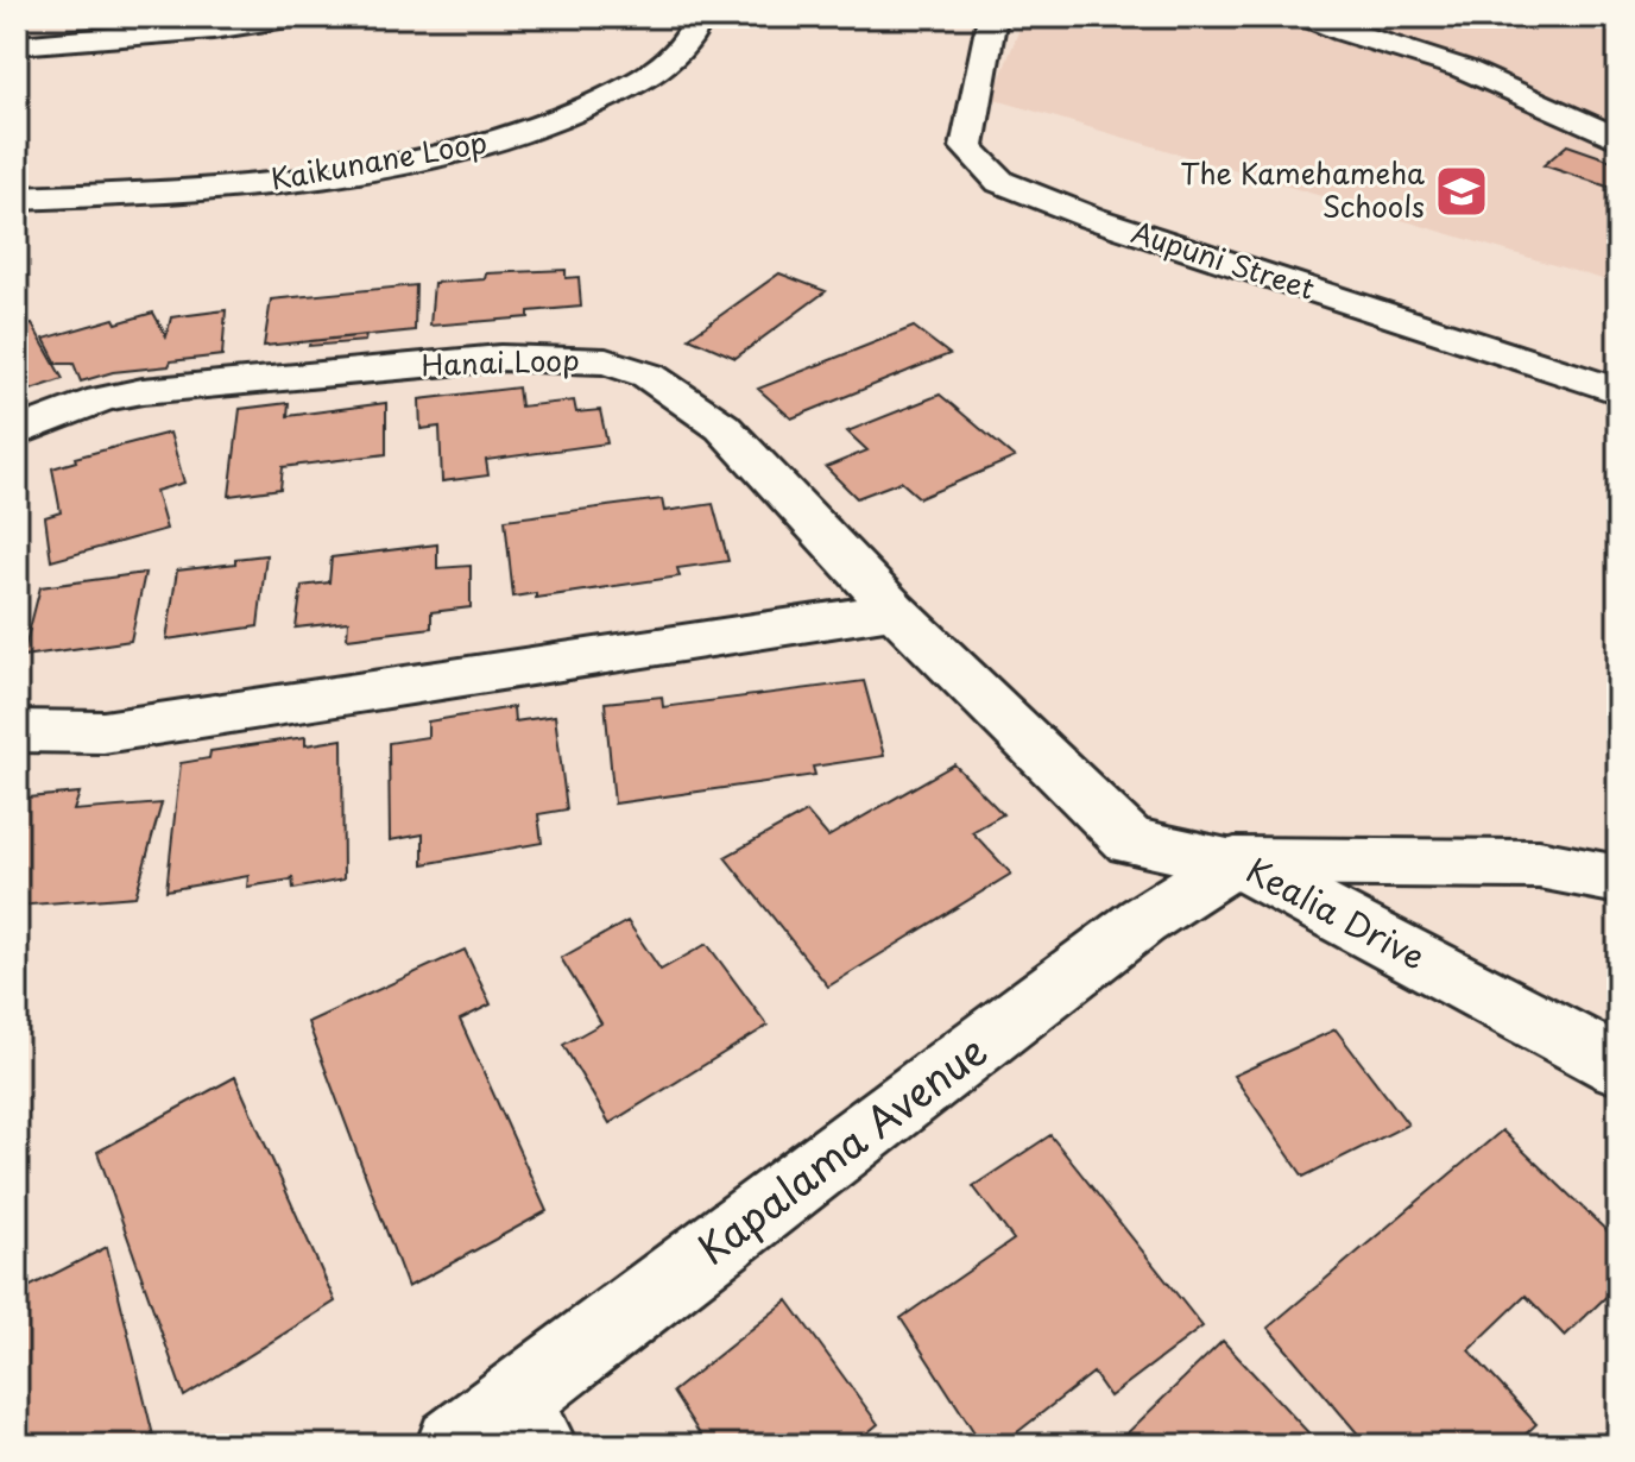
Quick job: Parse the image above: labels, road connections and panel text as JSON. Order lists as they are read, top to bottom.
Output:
{
  "streets": {
    "street": [
      "Kaikunane Loop",
      "Aupuni Street",
      "Hanai Loop",
      "Kealia Drive",
      "Kapalama Avenue"
    ]
  },
  "crossings": [
    ["Hanai Loop", "Kealia Drive"],
    ["Hanai Loop", "Kapalama Avenue"],
    ["Kealia Drive", "Kapalama Avenue"]
  ],
  "places": {
    "school or university": ["The Kamehameha Schools"]
  }
}
